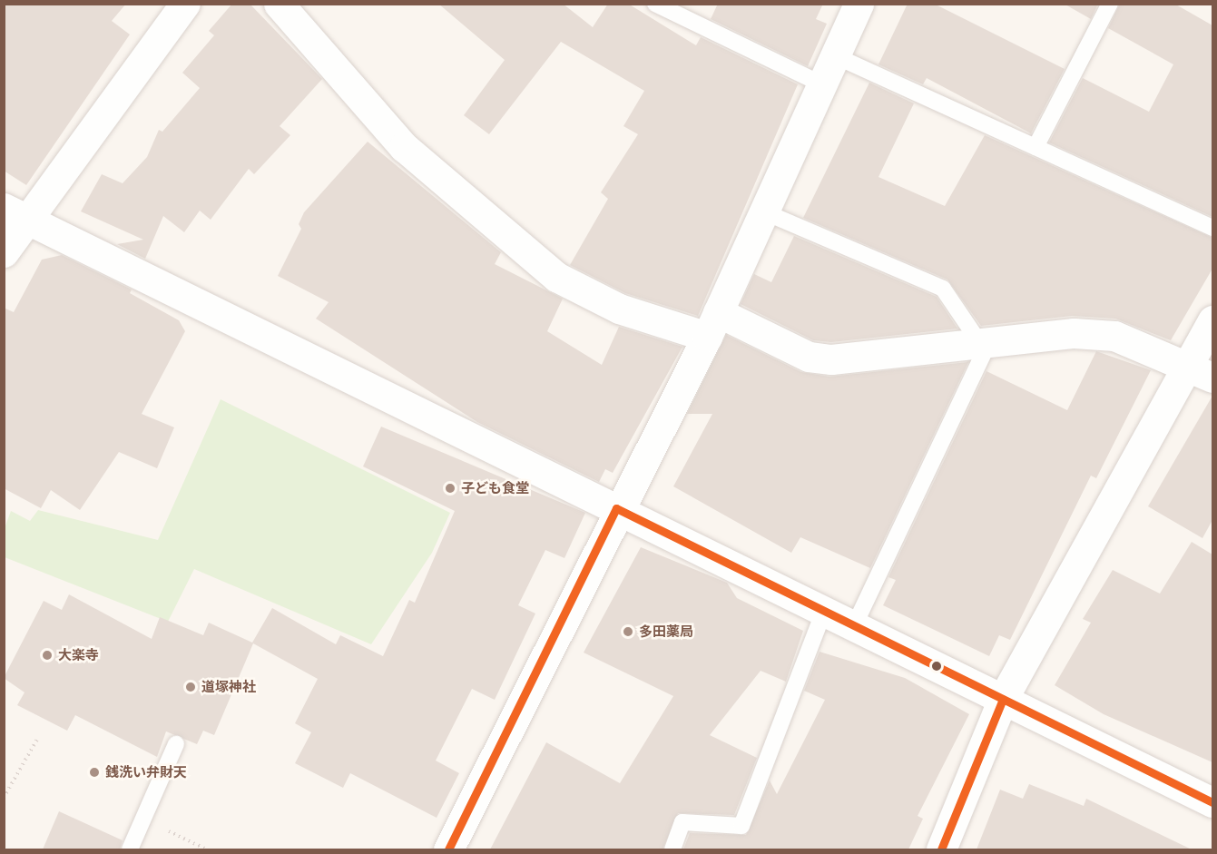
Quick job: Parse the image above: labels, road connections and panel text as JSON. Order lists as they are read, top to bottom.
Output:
{
  "places": [
    "子ども食堂",
    "多田薬局",
    "大楽寺",
    "道塚神社",
    "銭洗い弁財天"
  ]
}
